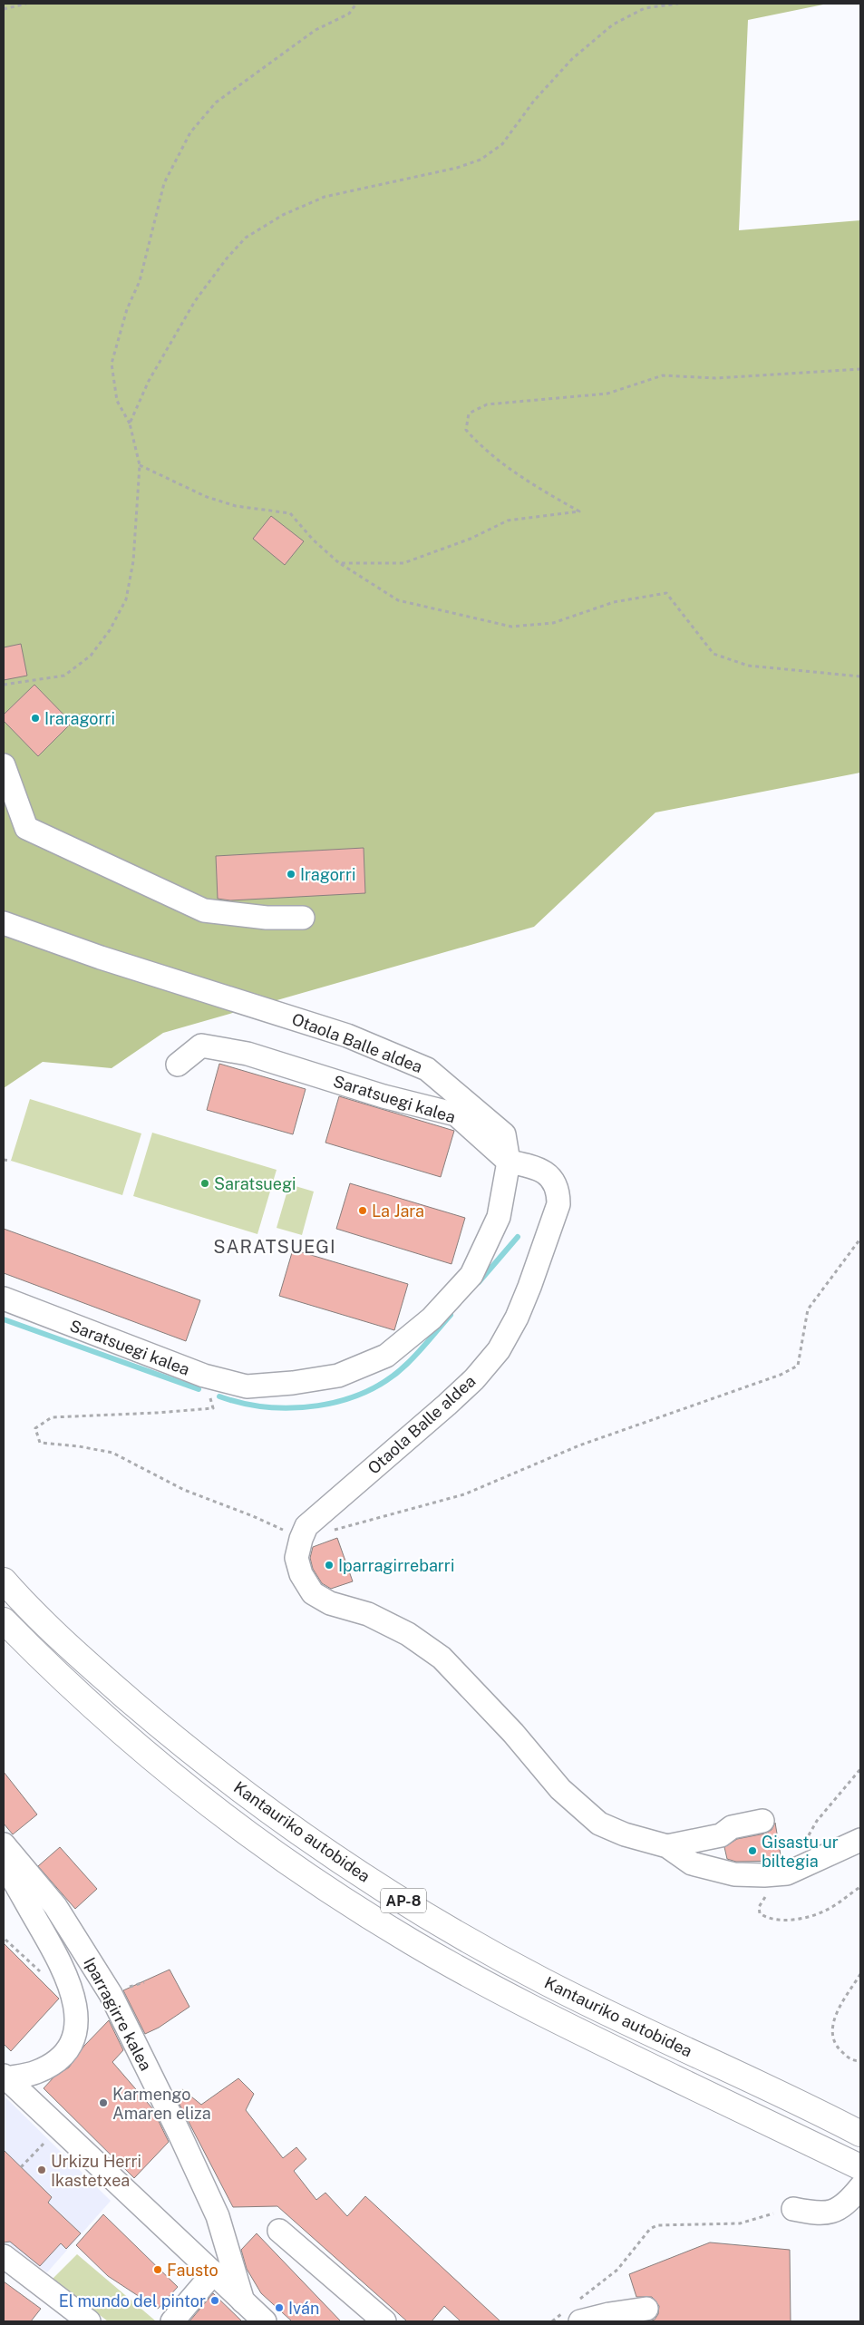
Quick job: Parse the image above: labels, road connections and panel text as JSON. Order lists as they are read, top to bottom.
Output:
{
  "streets": {
    "highway": ["Kantauriko autobidea", "AP-8"],
    "street": ["Otaola Balle aldea", "Saratsuegi kalea", "Iparragirre kalea"]
  },
  "crossings": [
    ["Otaola Balle aldea", "Saratsuegi kalea"]
  ],
  "districts": ["SARATSUEGI"],
  "places": [
    "Iraragorri",
    "Iragorri",
    "Saratsuegi",
    "La Jara",
    "Iparragirrebarri",
    "Gisastu ur biltegia",
    "Karmengo Amaren eliza",
    "Urkizu Herri Ikastetxea",
    "Fausto",
    "El mundo del pintor",
    "Iván"
  ]
}
